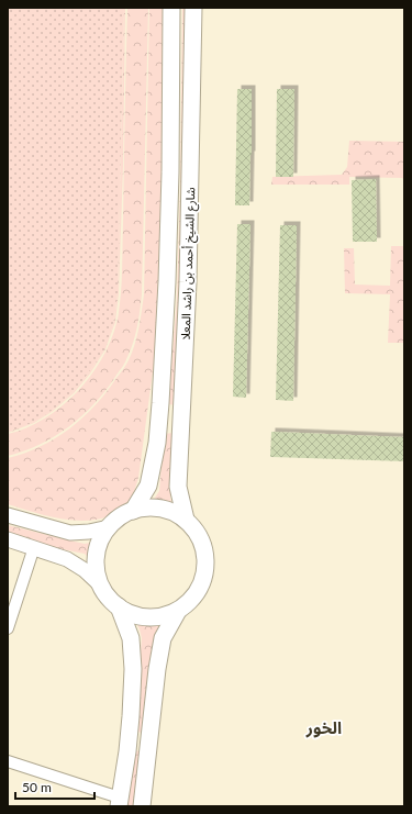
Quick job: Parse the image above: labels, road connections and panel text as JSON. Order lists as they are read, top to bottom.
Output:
{
  "streets": {
    "main road": ["شارع الشيخ أحمد بن راشد المعلا"]
  },
  "districts": ["الخور"],
  "scale_bar": "50 m"
}
